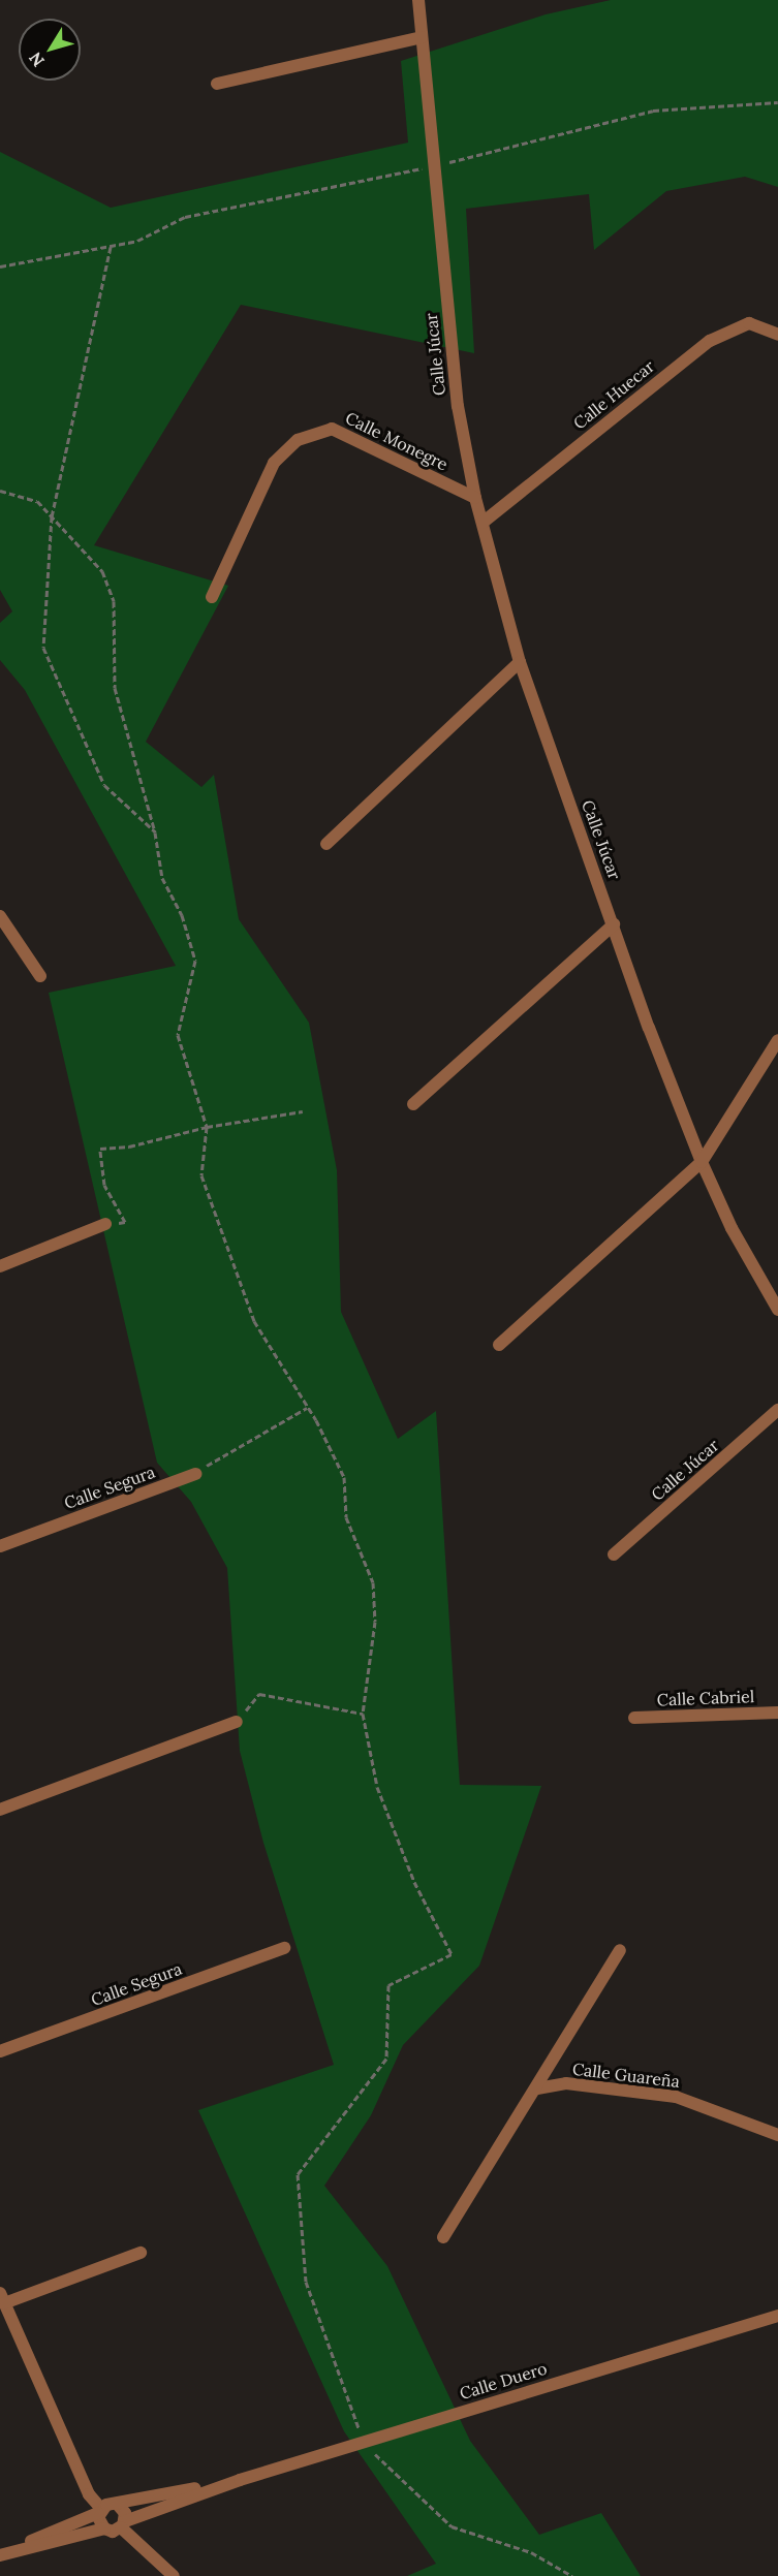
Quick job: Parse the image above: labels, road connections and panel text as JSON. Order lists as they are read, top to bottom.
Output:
{
  "streets": {
    "street": [
      "Calle Júcar",
      "Calle Huecar",
      "Calle Monegre",
      "Calle Segura",
      "Calle Cabriel",
      "Calle Guareña",
      "Calle Duero"
    ]
  },
  "crossings": [
    ["Calle Júcar", "Calle Huecar"],
    ["Calle Júcar", "Calle Monegre"]
  ],
  "north": "bottom left"
}
